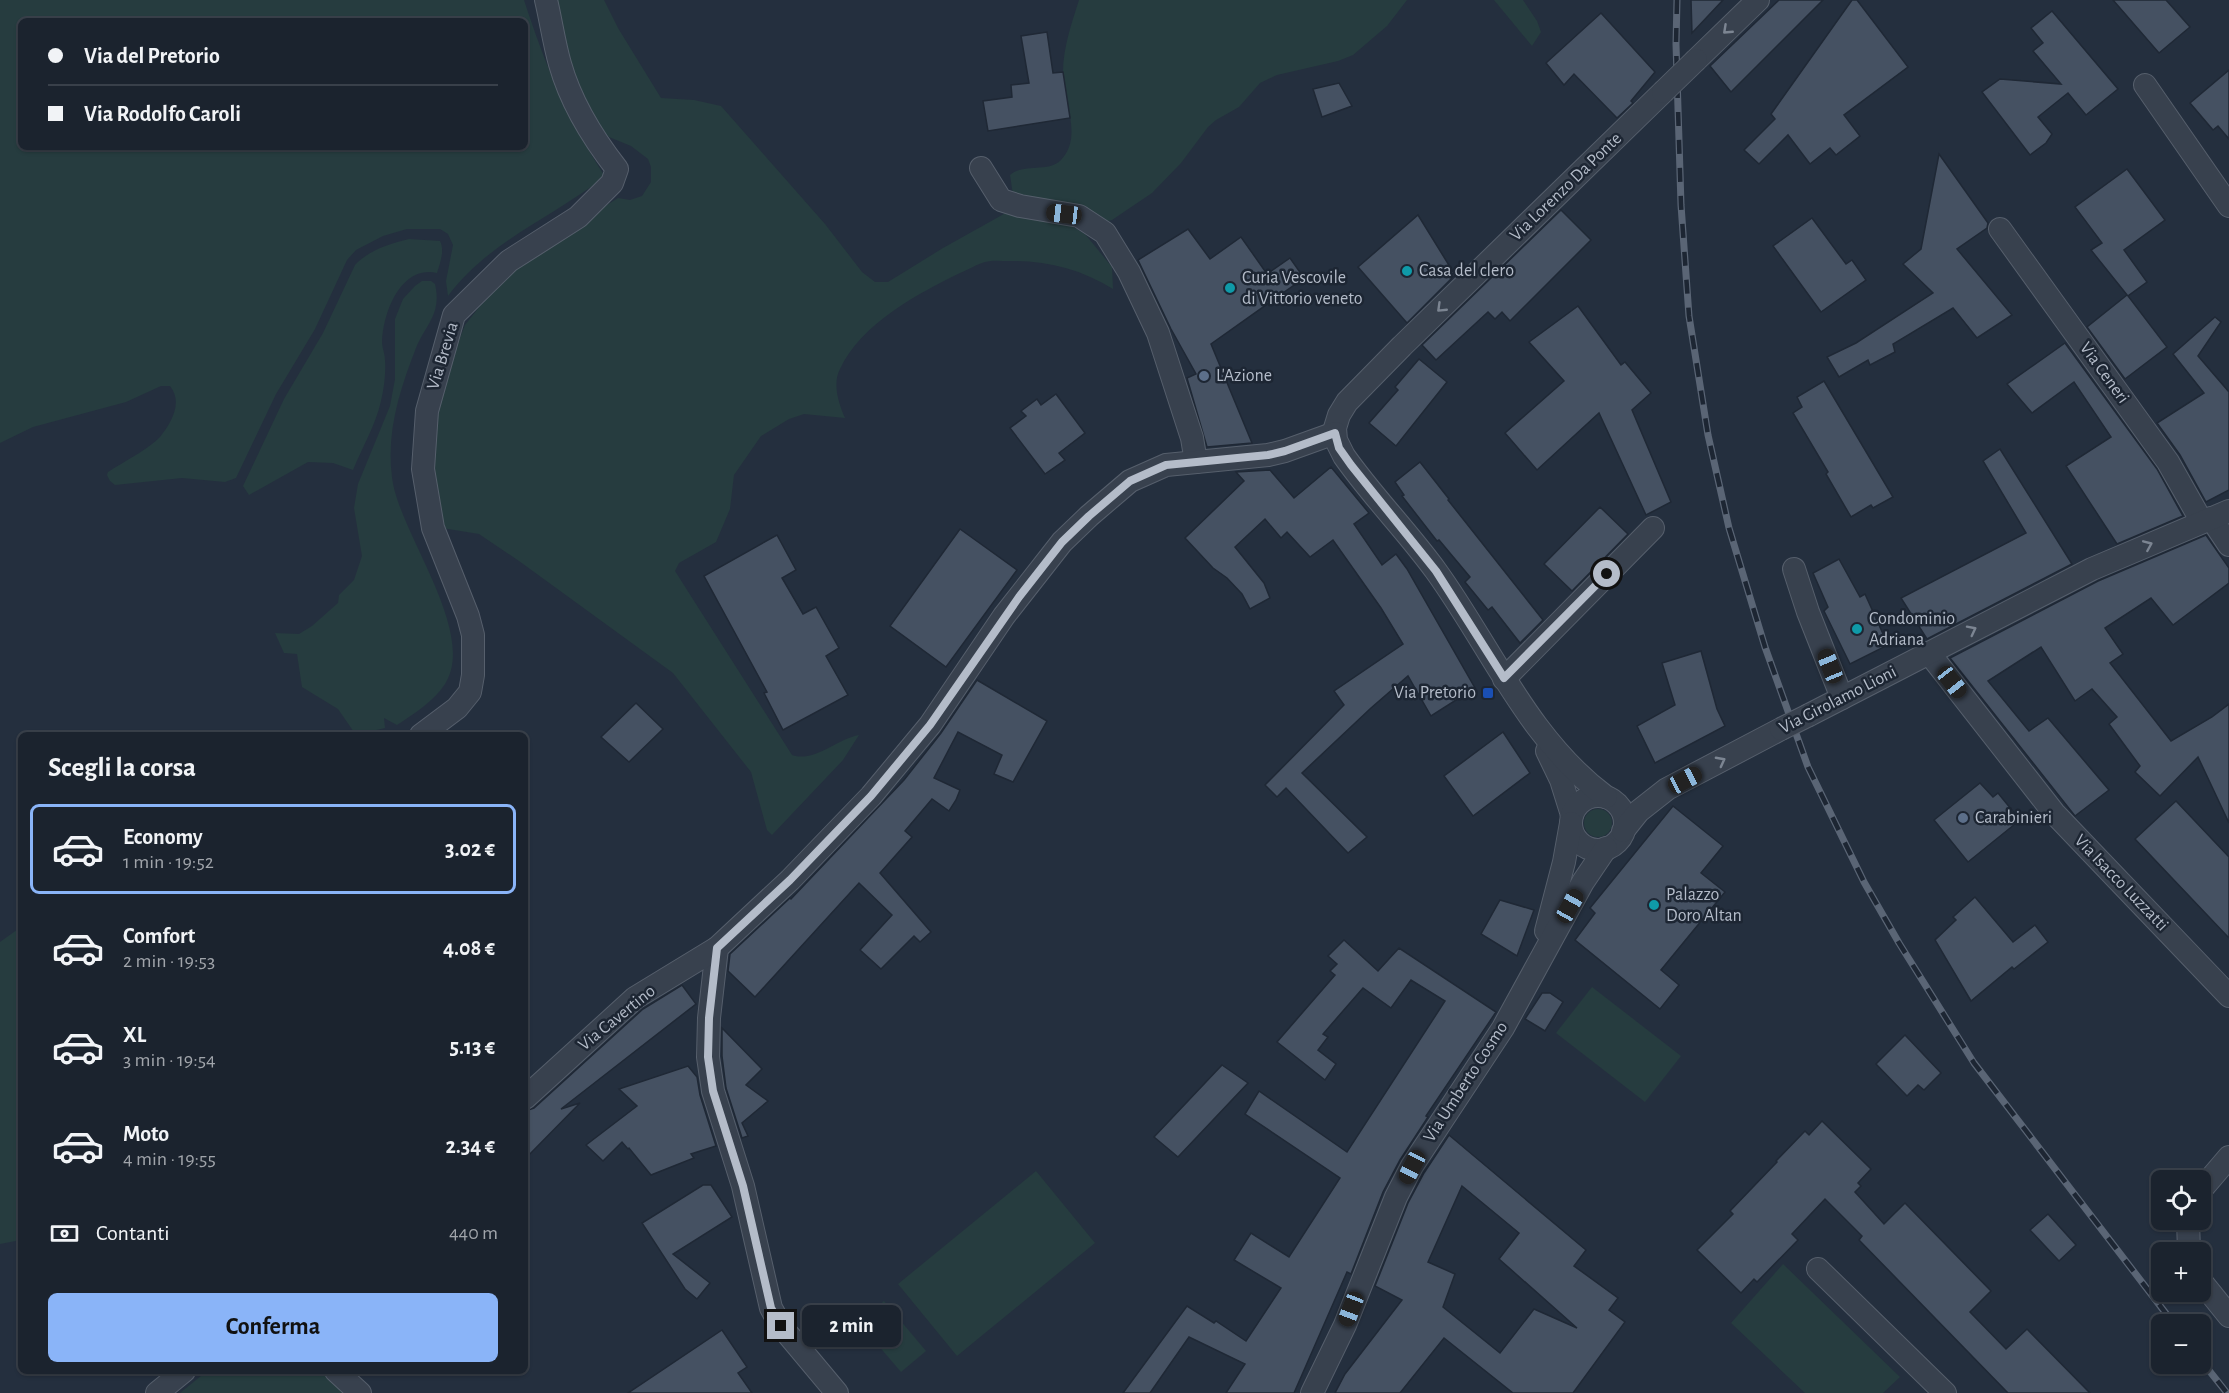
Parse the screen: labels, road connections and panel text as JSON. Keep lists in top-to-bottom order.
{
  "streets": {
    "street": [
      "Via Lorenzo Da Ponte",
      "Via Brevia",
      "Via Ceneri",
      "Via Girolamo Lioni",
      "Via Isacco Luzzatti",
      "Via Cavertino",
      "Via Umberto Cosmo"
    ]
  },
  "crossings": [
    ["Via Lorenzo Da Ponte", "Via Cavertino"],
    ["Via Ceneri", "Via Girolamo Lioni"],
    ["Via Girolamo Lioni", "Via Isacco Luzzatti"],
    ["Via Girolamo Lioni", "Via Umberto Cosmo"]
  ],
  "one_way": ["Via Lorenzo Da Ponte", "Via Girolamo Lioni"],
  "places": {
    "other": [
      "Casa del clero",
      "Curia Vescovile di Vittorio veneto",
      "L'Azione",
      "Condominio Adriana",
      "Carabinieri",
      "Palazzo Doro Altan"
    ],
    "transit": ["Via Pretorio"]
  },
  "page": {
    "banner": ["Via del Pretorio", "Via Rodolfo Caroli"],
    "heading": "Scegli la corsa",
    "list": [
      {
        "name": "Economy",
        "note": "1 min · 19:52",
        "value": "3.02 €"
      },
      {
        "name": "Comfort",
        "note": "2 min · 19:53",
        "value": "4.08 €"
      },
      {
        "name": "XL",
        "note": "3 min · 19:54",
        "value": "5.13 €"
      },
      {
        "name": "Moto",
        "note": "4 min · 19:55",
        "value": "2.34 €"
      }
    ],
    "map_buttons": ["+", "−"],
    "pay": ["Contanti", "440 m"],
    "buttons": "Conferma",
    "bubble": "2 min"
  }
}
